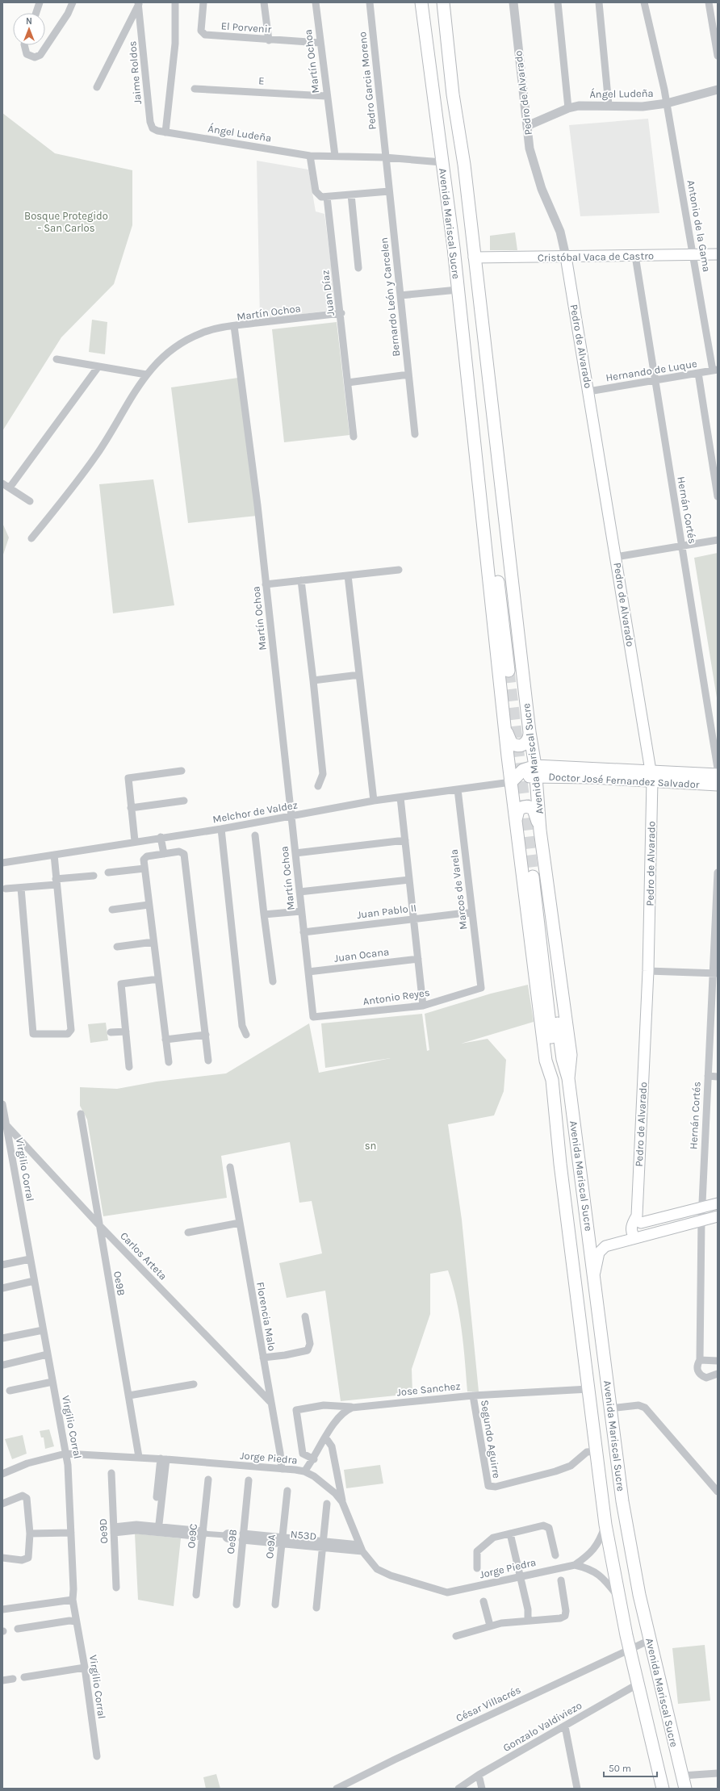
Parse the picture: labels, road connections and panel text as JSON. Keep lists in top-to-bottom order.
{
  "streets": {
    "main road": [
      "Pedro de Alvarado",
      "Avenida Mariscal Sucre",
      "Cristóbal Vaca de Castro",
      "Doctor José Fernandez Salvador"
    ],
    "street": [
      "El Porvenir",
      "Martín Ochoa",
      "Jaime Roldos",
      "E",
      "Pedro Garcia Moreno",
      "Ángel Ludeña",
      "Antonio de la Gama",
      "Juan Díaz",
      "Bernardo León y Carcelen",
      "Hernando de Luque",
      "Hernán Cortés",
      "Melchor de Valdez",
      "Marcos de Varela",
      "Juan Pablo II",
      "Juan Ocana",
      "Antonio Reyes",
      "Virgilio Corral",
      "Carlos Arteta",
      "Oe9B",
      "Florencia Malo",
      "Jose Sanchez",
      "Segundo Aguirre",
      "Jorge Piedra",
      "Oe9D",
      "N53D",
      "Oe9C",
      "Oe9A",
      "César Villacrés",
      "Gonzalo Valdiviezo"
    ]
  },
  "crossings": [
    ["El Porvenir", "Martín Ochoa"],
    ["Martín Ochoa", "E"],
    ["Martín Ochoa", "Ángel Ludeña"],
    ["Martín Ochoa", "Juan Díaz"],
    ["Martín Ochoa", "Melchor de Valdez"],
    ["Martín Ochoa", "Juan Pablo II"],
    ["Martín Ochoa", "Juan Ocana"],
    ["Martín Ochoa", "Antonio Reyes"],
    ["Jaime Roldos", "Ángel Ludeña"],
    ["Pedro Garcia Moreno", "Ángel Ludeña"],
    ["Pedro Garcia Moreno", "Bernardo León y Carcelen"],
    ["Pedro de Alvarado", "Ángel Ludeña"],
    ["Pedro de Alvarado", "Cristóbal Vaca de Castro"],
    ["Pedro de Alvarado", "Hernando de Luque"],
    ["Pedro de Alvarado", "Doctor José Fernandez Salvador"],
    ["Ángel Ludeña", "Avenida Mariscal Sucre"],
    ["Ángel Ludeña", "Antonio de la Gama"],
    ["Ángel Ludeña", "Bernardo León y Carcelen"],
    ["Avenida Mariscal Sucre", "Cristóbal Vaca de Castro"],
    ["Avenida Mariscal Sucre", "Doctor José Fernandez Salvador"],
    ["Avenida Mariscal Sucre", "Melchor de Valdez"],
    ["Avenida Mariscal Sucre", "Jose Sanchez"],
    ["Avenida Mariscal Sucre", "Segundo Aguirre"],
    ["Avenida Mariscal Sucre", "Jorge Piedra"],
    ["Avenida Mariscal Sucre", "César Villacrés"],
    ["Avenida Mariscal Sucre", "Gonzalo Valdiviezo"],
    ["Antonio de la Gama", "Cristóbal Vaca de Castro"],
    ["Antonio de la Gama", "Hernando de Luque"],
    ["Cristóbal Vaca de Castro", "Hernán Cortés"],
    ["Hernando de Luque", "Hernán Cortés"],
    ["Doctor José Fernandez Salvador", "Melchor de Valdez"],
    ["Melchor de Valdez", "Marcos de Varela"],
    ["Marcos de Varela", "Juan Pablo II"],
    ["Marcos de Varela", "Antonio Reyes"],
    ["Virgilio Corral", "Carlos Arteta"],
    ["Virgilio Corral", "Jorge Piedra"],
    ["Carlos Arteta", "Oe9B"],
    ["Carlos Arteta", "Florencia Malo"],
    ["Oe9B", "Jorge Piedra"],
    ["Oe9B", "N53D"],
    ["Florencia Malo", "Jorge Piedra"],
    ["Jose Sanchez", "Segundo Aguirre"],
    ["Jose Sanchez", "Jorge Piedra"],
    ["Jorge Piedra", "N53D"],
    ["N53D", "Oe9A"]
  ],
  "parks": ["Bosque Protegido - San Carlos", "sn"],
  "scale_bar": "50 m",
  "north": "top"
}
